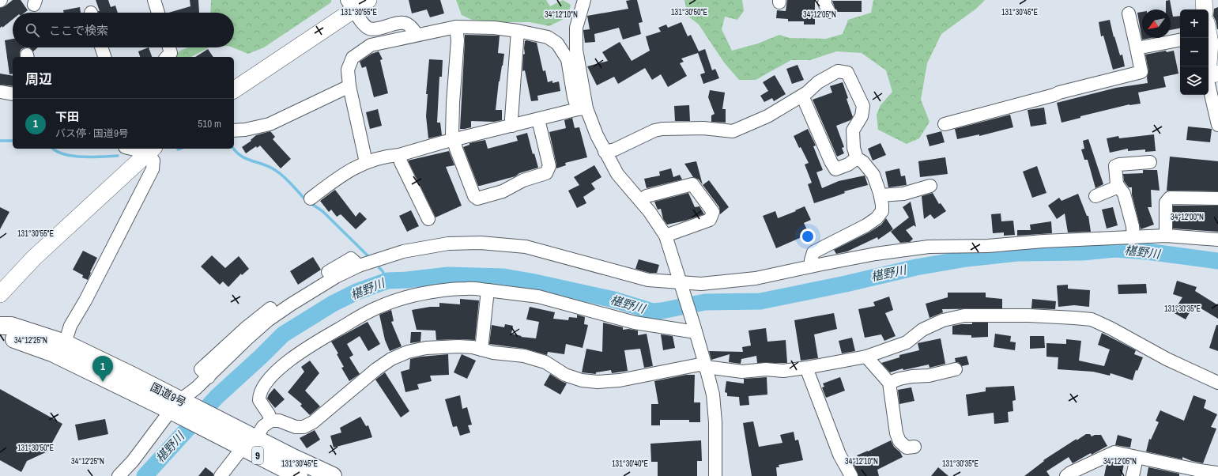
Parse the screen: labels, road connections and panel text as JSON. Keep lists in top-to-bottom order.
{
  "streets": {
    "highway": ["国道9号", "9"]
  },
  "water": ["椹野川"],
  "north": "bottom left",
  "page": {
    "map_buttons": ["+", "−"],
    "search": "ここで検索",
    "heading": "周辺",
    "list": [
      {
        "mark": "1",
        "name": "下田",
        "note": "バス停 · 国道9号",
        "value": "510 m"
      }
    ],
    "pins": "1"
  },
  "coordinates": [
    "131°30'50\"E",
    "131°30'45\"E",
    "131°30'55\"E",
    "34°12'10\"N",
    "34°12'05\"N",
    "34°12'00\"N",
    "131°30'35\"E",
    "34°12'25\"N",
    "131°30'40\"E"
  ]
}
